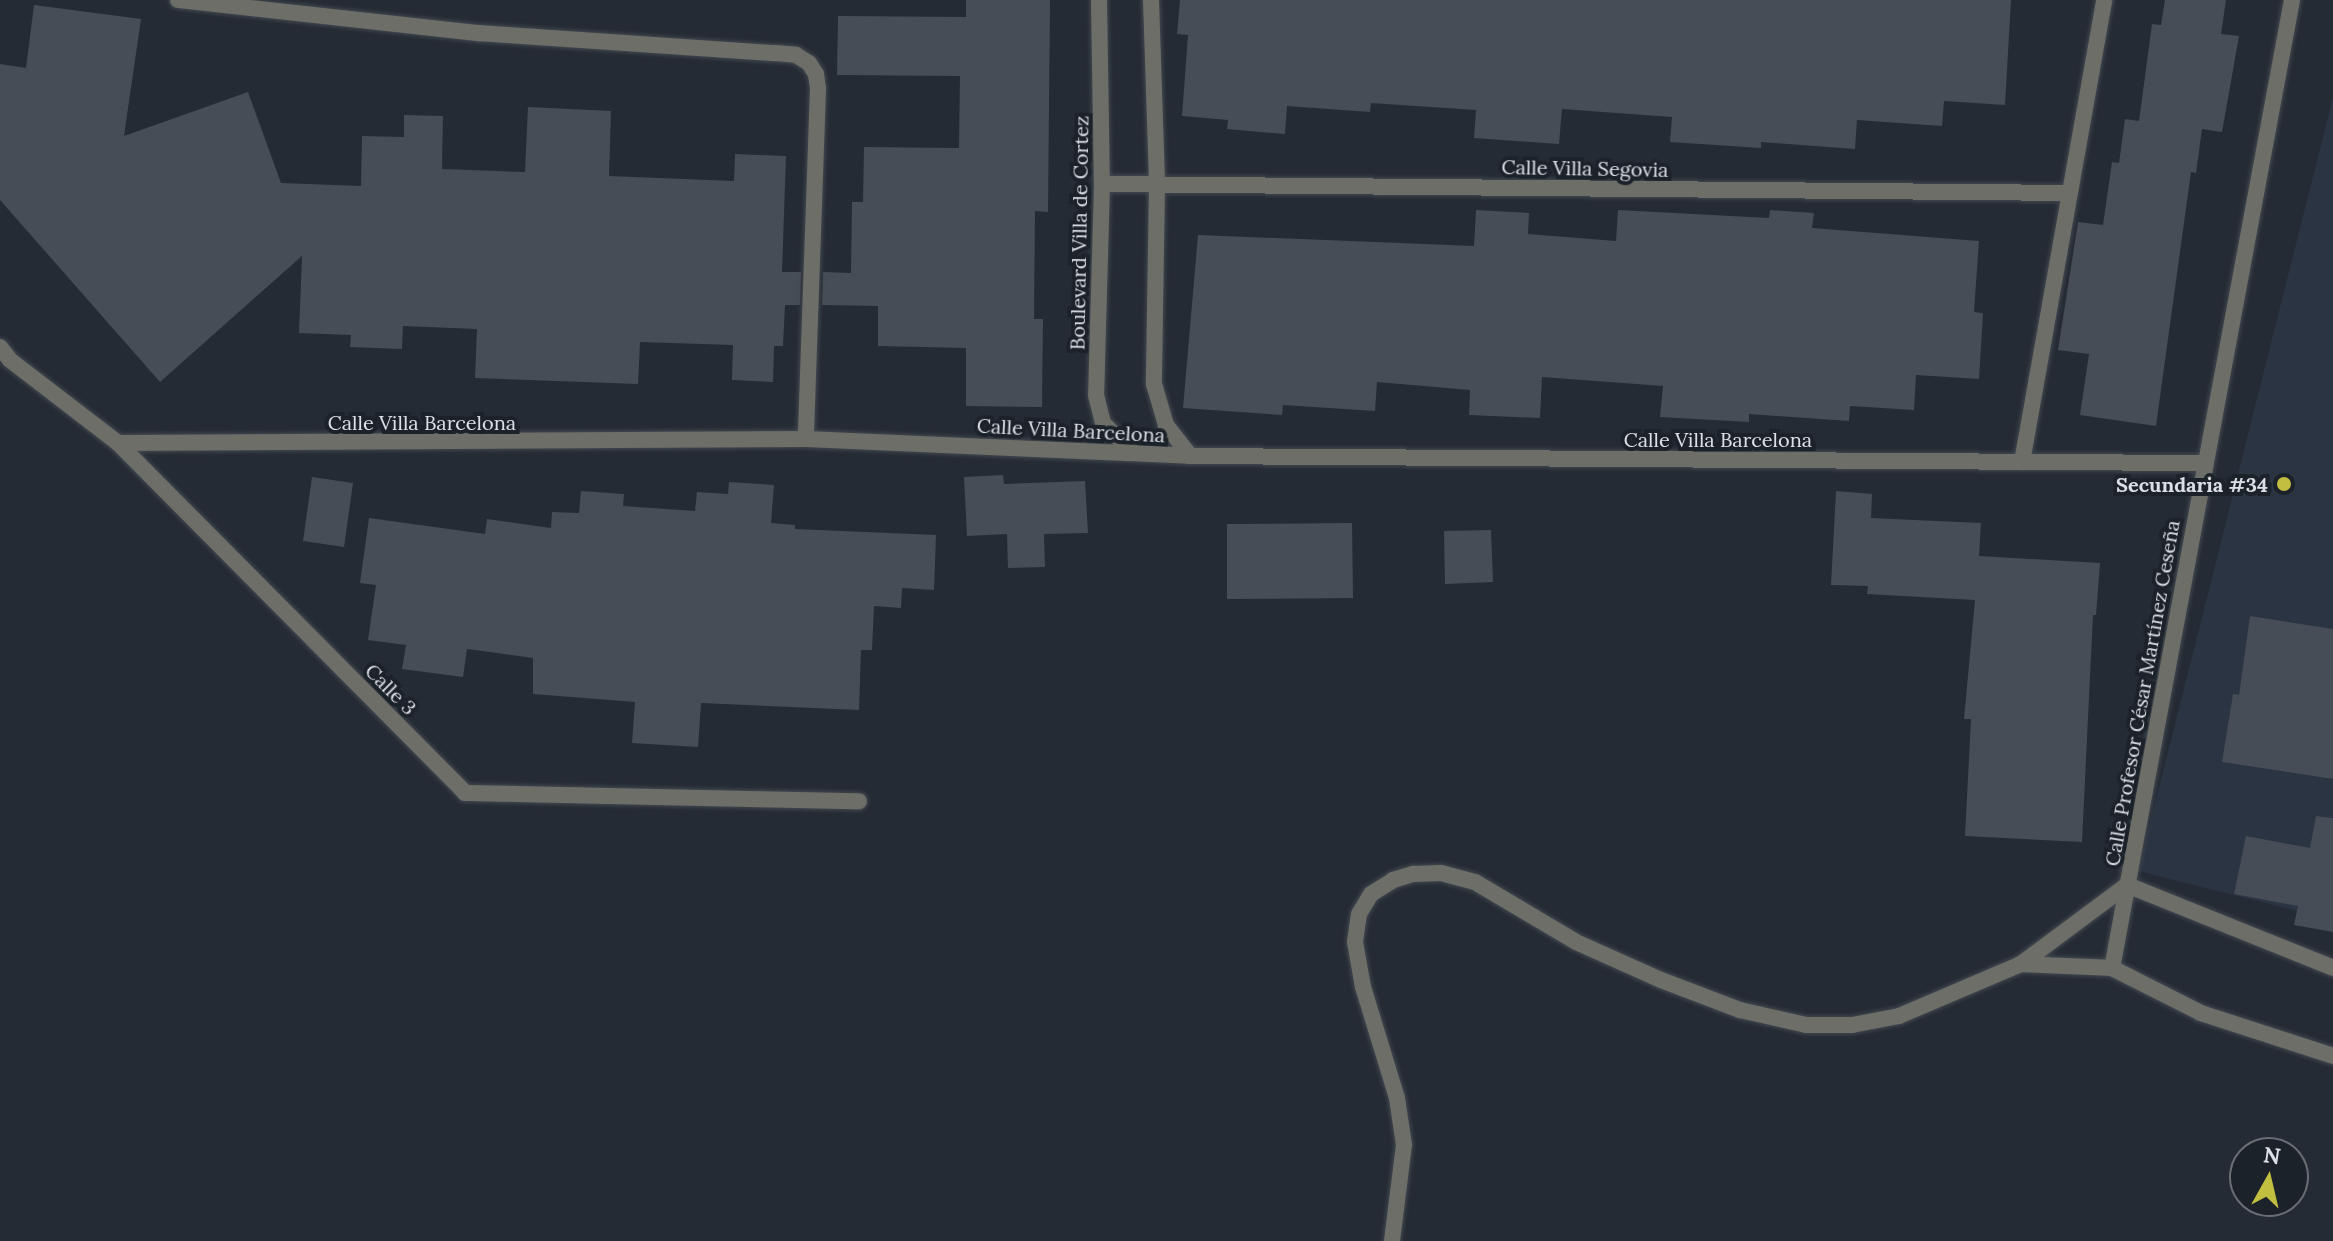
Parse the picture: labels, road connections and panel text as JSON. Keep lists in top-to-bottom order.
{
  "streets": {
    "street": [
      "Calle Villa Segovia",
      "Boulevard Villa de Cortez",
      "Calle Villa Barcelona",
      "Calle 3",
      "Calle Profesor César Martínez Ceseña"
    ]
  },
  "crossings": [
    ["Calle Villa Segovia", "Boulevard Villa de Cortez"],
    ["Boulevard Villa de Cortez", "Calle Villa Barcelona"],
    ["Calle Villa Barcelona", "Calle 3"],
    ["Calle Villa Barcelona", "Calle Profesor César Martínez Ceseña"]
  ],
  "places": ["Secundaria #34"],
  "north": "top"
}
